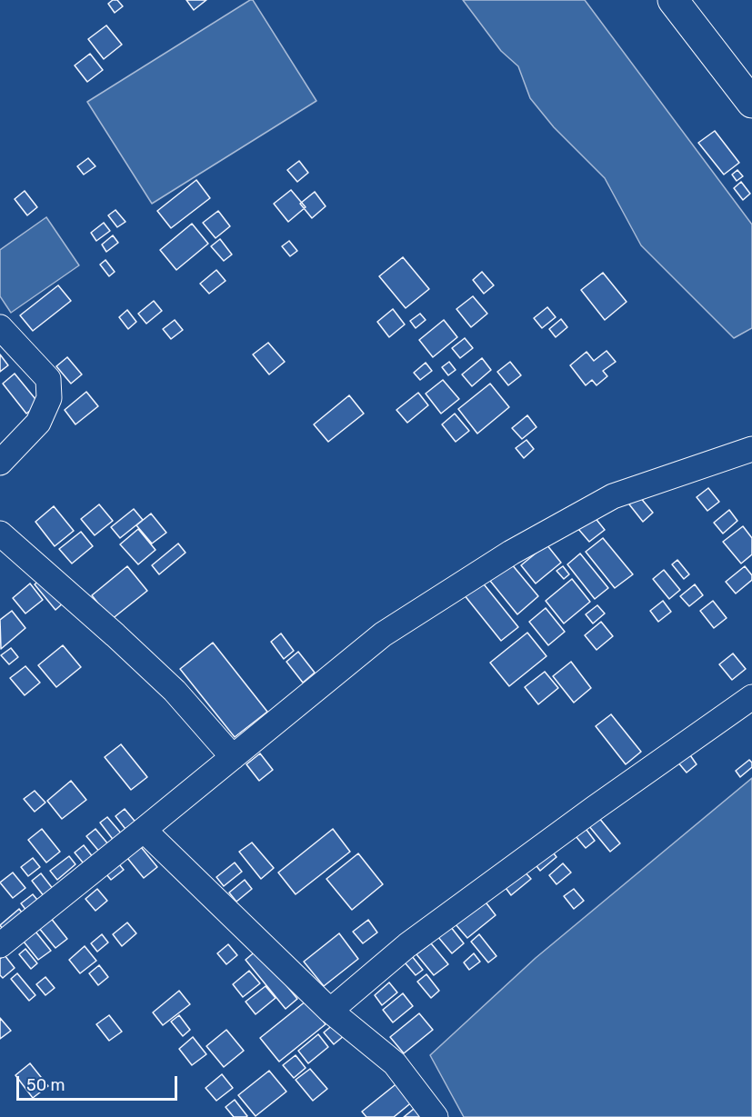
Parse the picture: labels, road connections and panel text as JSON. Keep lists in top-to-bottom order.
{
  "scale_bar": "50 m"
}
